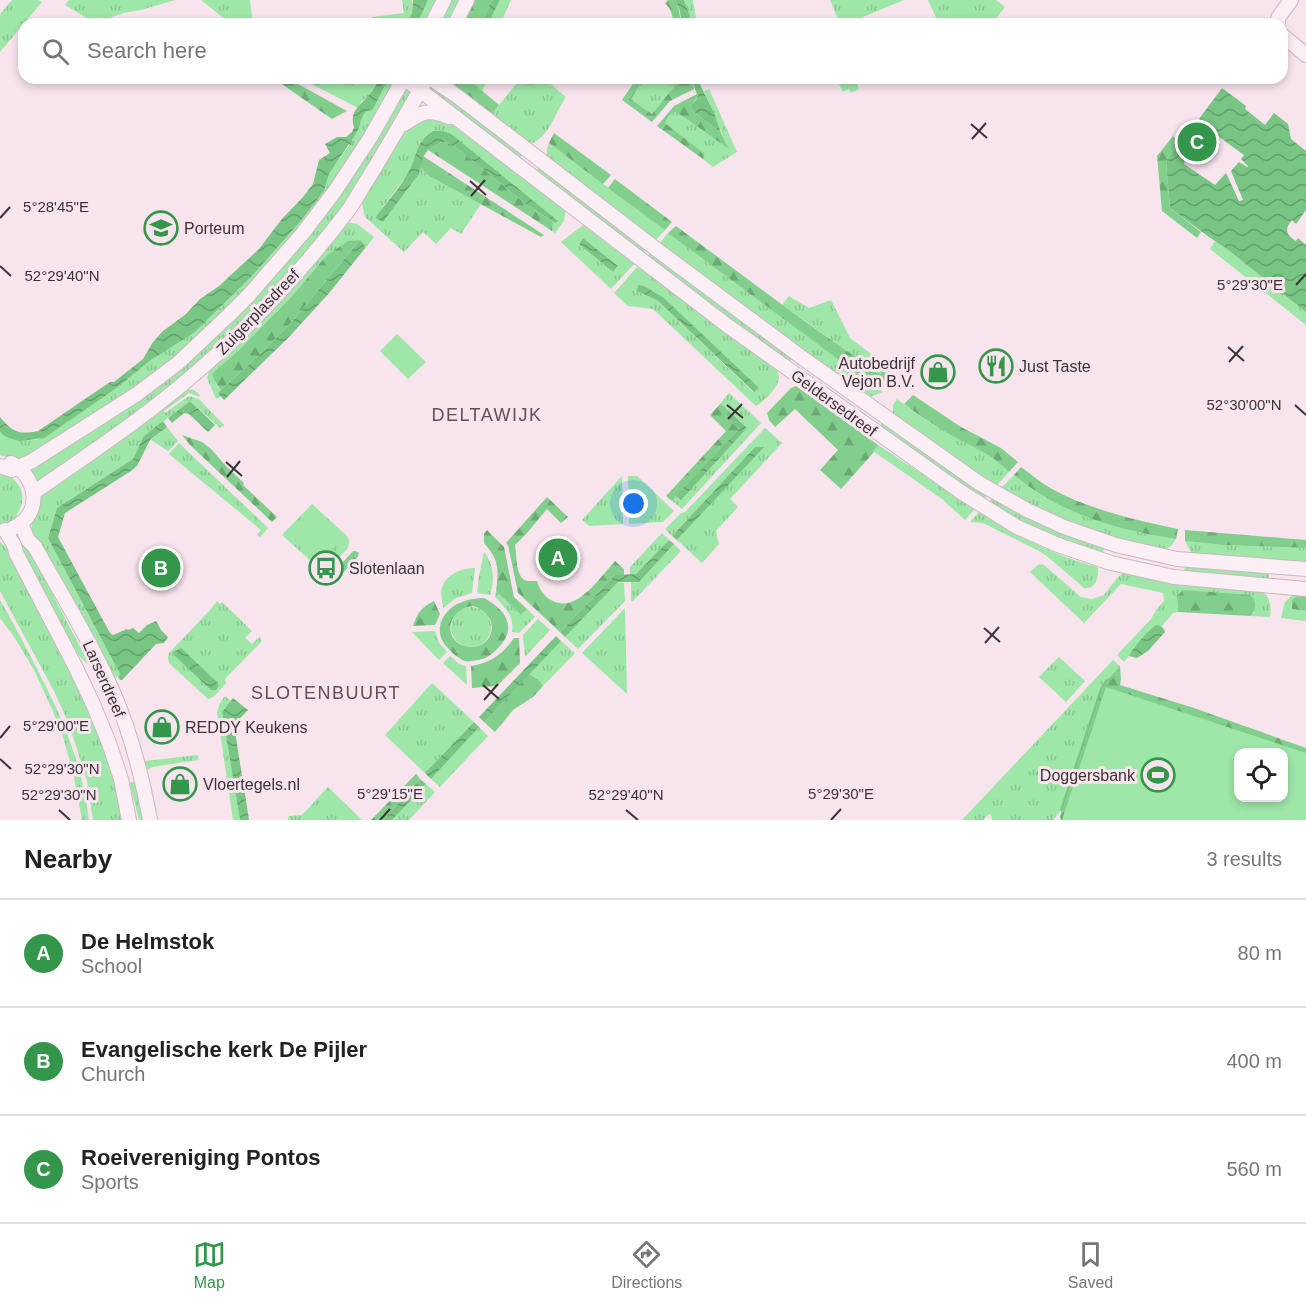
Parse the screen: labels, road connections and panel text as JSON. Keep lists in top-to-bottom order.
{
  "streets": {
    "main road": ["Zuigerplasdreef", "Geldersedreef", "Larserdreef"]
  },
  "districts": ["DELTAWIJK", "SLOTENBUURT"],
  "places": {
    "school or university": ["Porteum"],
    "restaurant": ["Just Taste"],
    "shop": ["Autobedrijf Vejon B.V.", "REDDY Keukens", "Vloertegels.nl"],
    "bus stop": ["Slotenlaan"],
    "sports": ["Doggersbank"]
  },
  "page": {
    "search": "Search here",
    "pins": ["C", "A", "B"],
    "heading": ["Nearby", "3 results"],
    "list": [
      {
        "mark": "A",
        "name": "De Helmstok",
        "note": "School",
        "value": "80 m"
      },
      {
        "mark": "B",
        "name": "Evangelische kerk De Pijler",
        "note": "Church",
        "value": "400 m"
      },
      {
        "mark": "C",
        "name": "Roeivereniging Pontos",
        "note": "Sports",
        "value": "560 m"
      }
    ],
    "nav": ["Map", "Directions", "Saved"]
  },
  "coordinates": [
    "5°28'45\"E",
    "52°29'40\"N",
    "5°29'30\"E",
    "52°30'00\"N",
    "5°29'00\"E",
    "52°29'30\"N",
    "5°29'15\"E"
  ]
}
